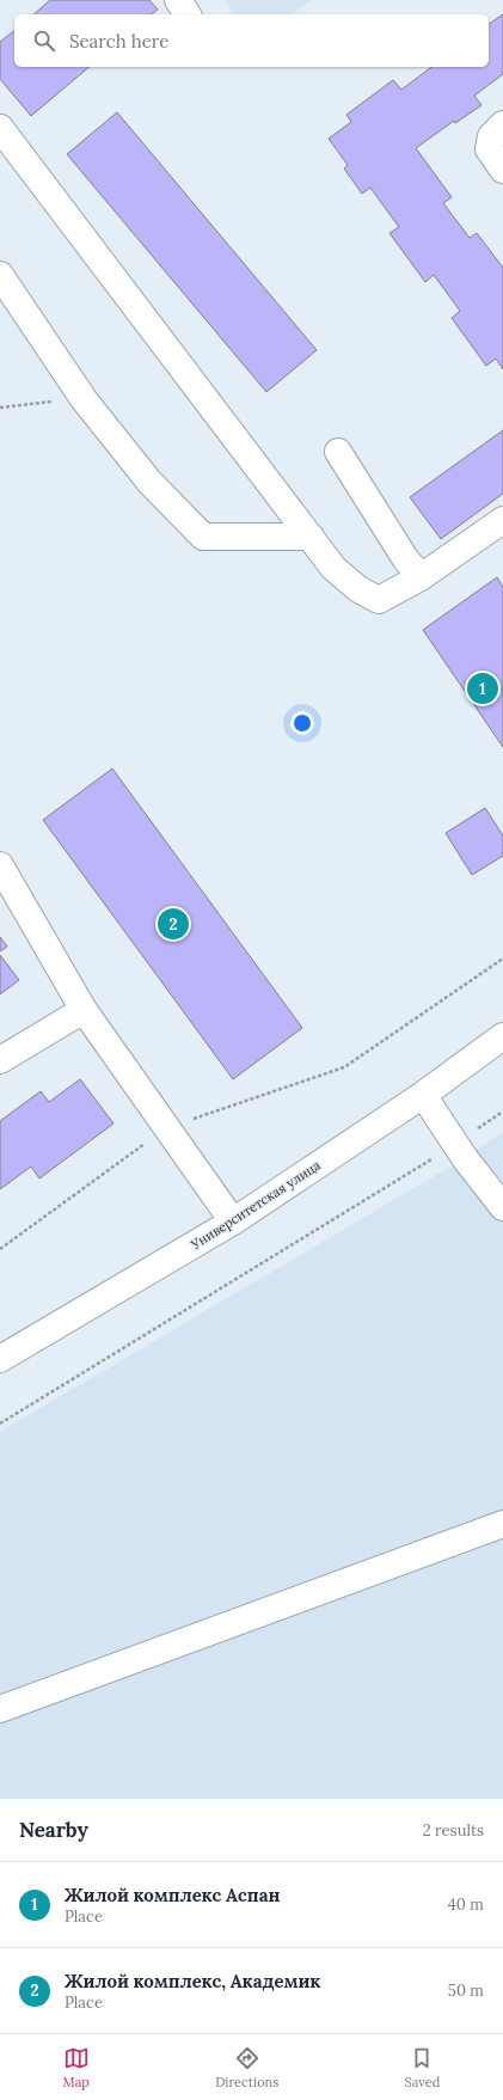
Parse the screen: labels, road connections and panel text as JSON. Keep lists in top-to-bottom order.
{
  "streets": {
    "main road": ["Университетская улица"]
  },
  "page": {
    "search": "Search here",
    "pins": ["1", "2"],
    "heading": ["Nearby", "2 results"],
    "list": [
      {
        "mark": "1",
        "name": "Жилой комплекс Аспан",
        "note": "Place",
        "value": "40 m"
      },
      {
        "mark": "2",
        "name": "Жилой комплекс, Академик",
        "note": "Place",
        "value": "50 m"
      }
    ],
    "nav": ["Map", "Directions", "Saved"]
  }
}
